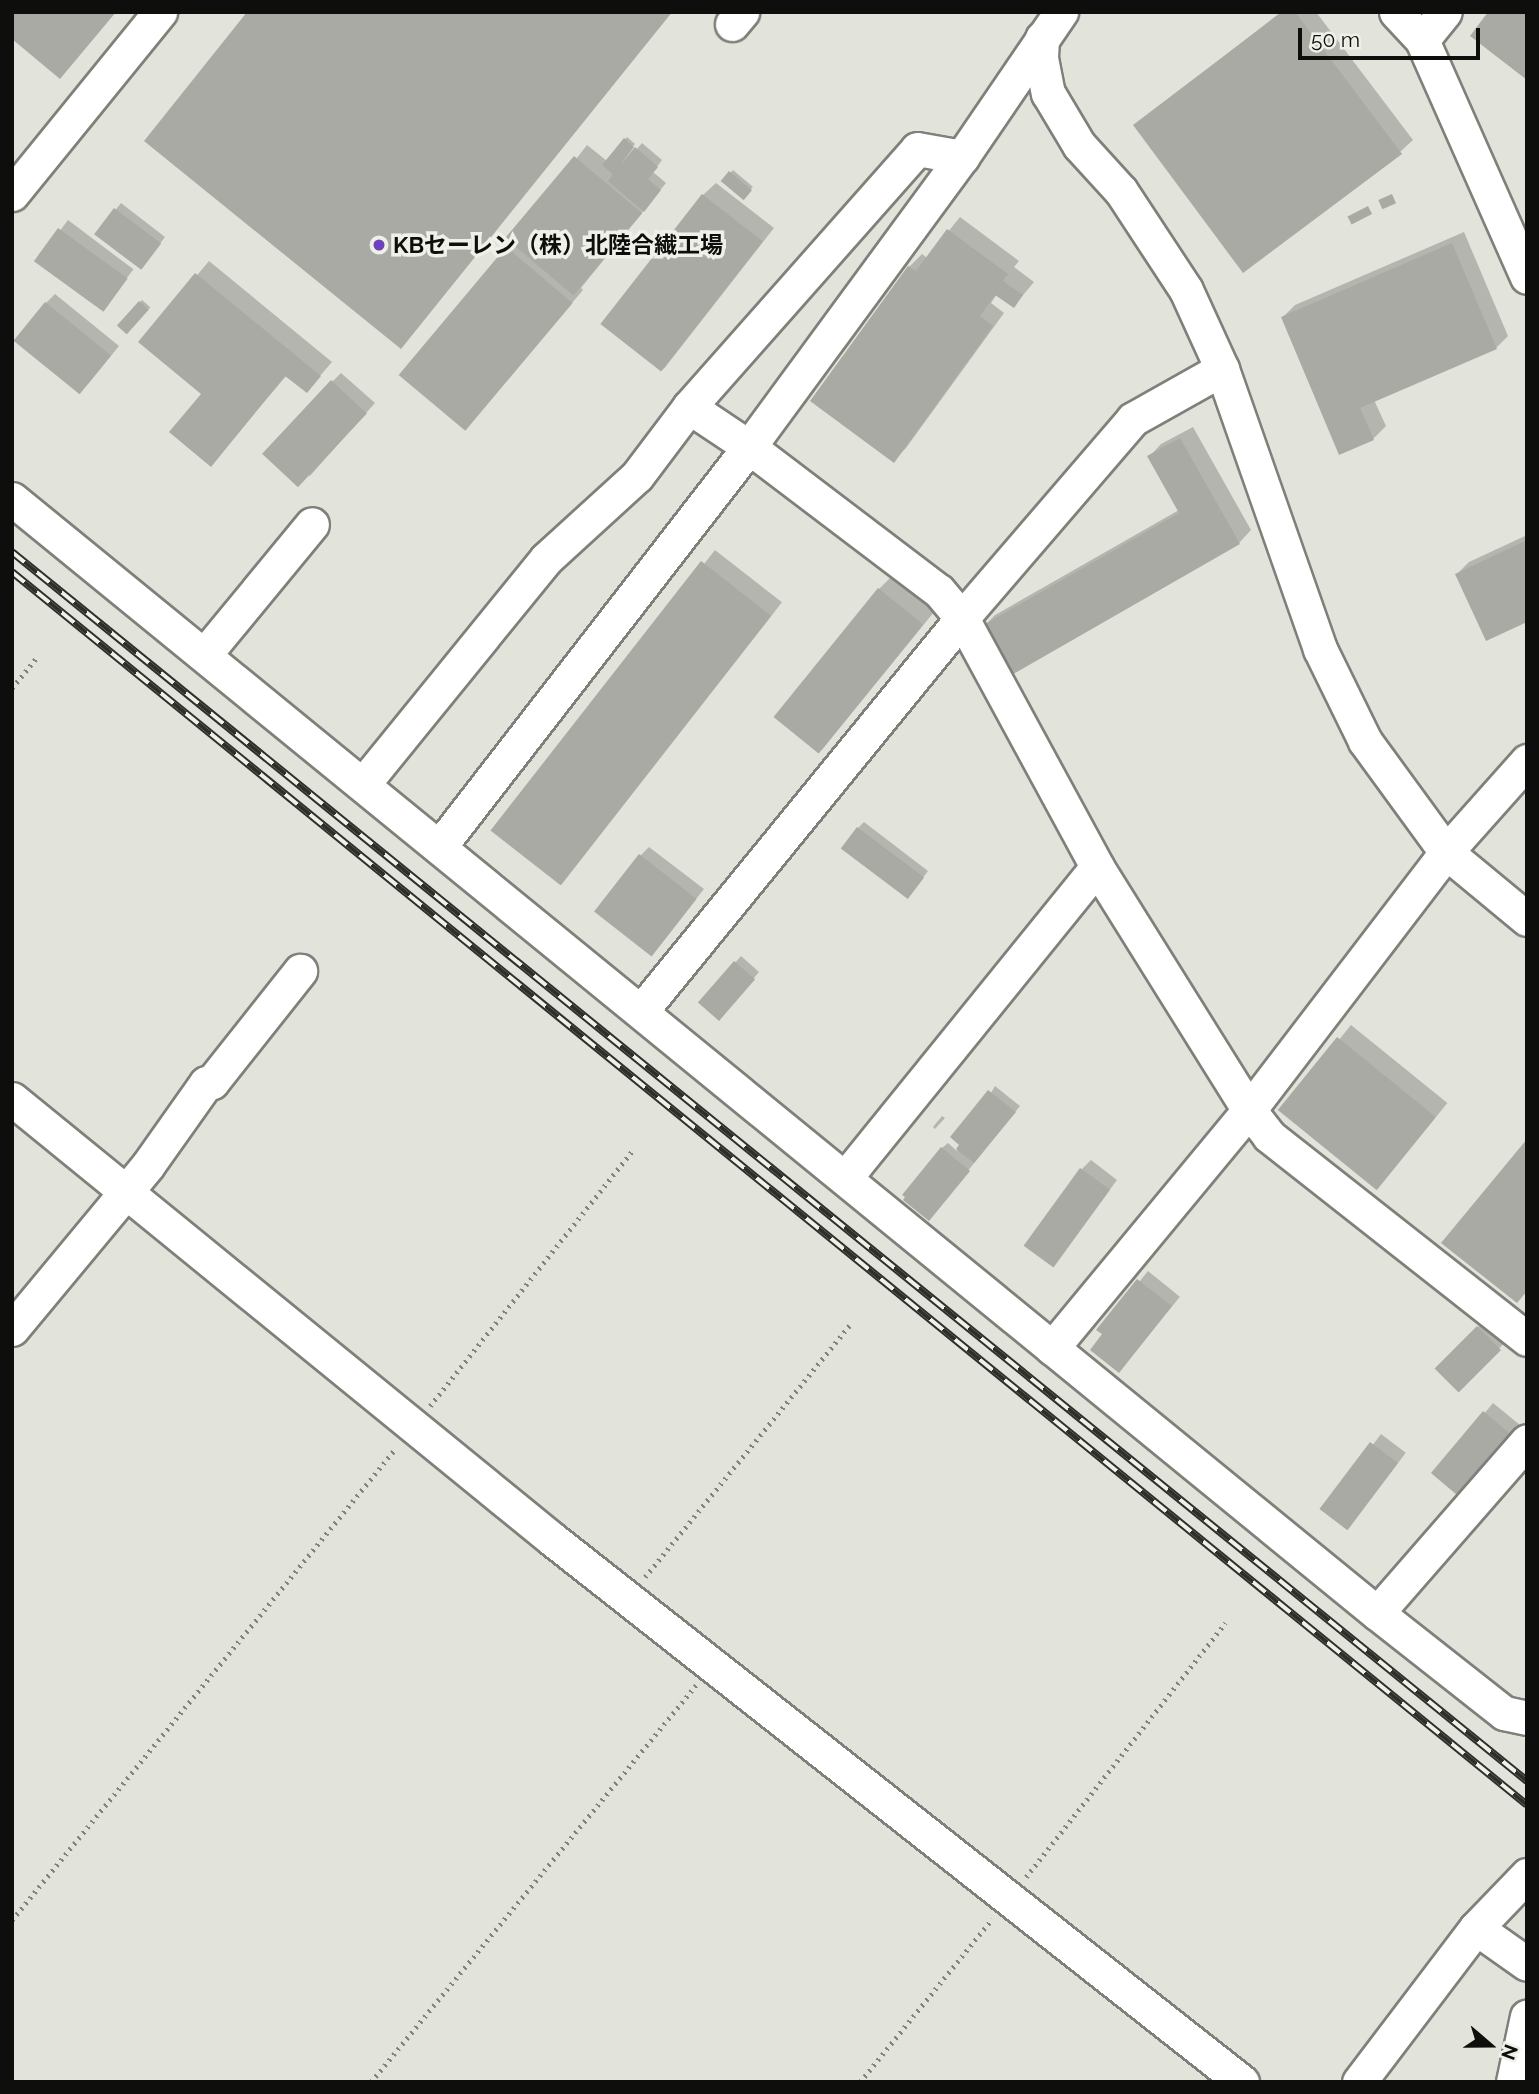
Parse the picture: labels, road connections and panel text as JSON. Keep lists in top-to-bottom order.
{
  "places": ["KBセーレン（株）北陸合繊工場"],
  "scale_bar": "50 m",
  "north": "right"
}
